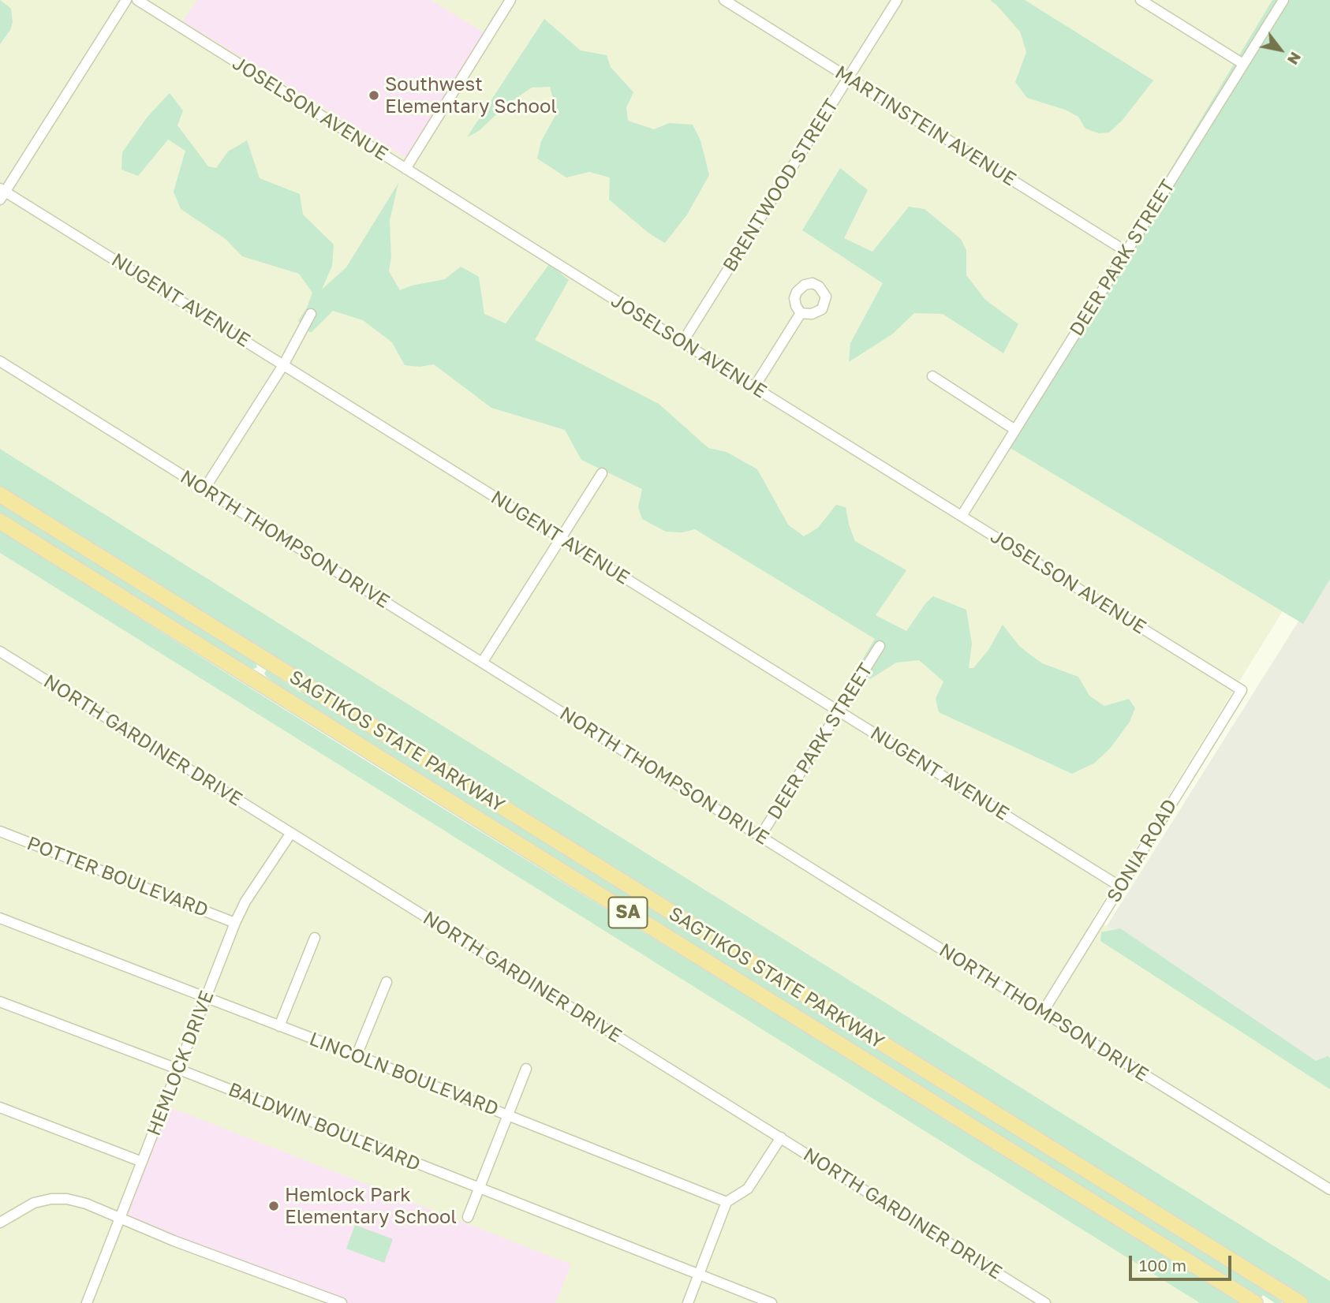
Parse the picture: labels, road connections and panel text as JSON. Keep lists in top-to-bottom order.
{
  "streets": {
    "highway": ["SAGTIKOS STATE PARKWAY", "SA"],
    "street": [
      "JOSELSON AVENUE",
      "MARTINSTEIN AVENUE",
      "BRENTWOOD STREET",
      "DEER PARK STREET",
      "NUGENT AVENUE",
      "NORTH THOMPSON DRIVE",
      "NORTH GARDINER DRIVE",
      "SONIA ROAD",
      "POTTER BOULEVARD",
      "HEMLOCK DRIVE",
      "LINCOLN BOULEVARD",
      "BALDWIN BOULEVARD"
    ]
  },
  "crossings": [
    ["JOSELSON AVENUE", "BRENTWOOD STREET"],
    ["JOSELSON AVENUE", "DEER PARK STREET"],
    ["JOSELSON AVENUE", "SONIA ROAD"],
    ["MARTINSTEIN AVENUE", "BRENTWOOD STREET"],
    ["MARTINSTEIN AVENUE", "DEER PARK STREET"],
    ["DEER PARK STREET", "NUGENT AVENUE"],
    ["DEER PARK STREET", "NORTH THOMPSON DRIVE"],
    ["NUGENT AVENUE", "SONIA ROAD"],
    ["NORTH THOMPSON DRIVE", "SONIA ROAD"],
    ["NORTH GARDINER DRIVE", "HEMLOCK DRIVE"],
    ["POTTER BOULEVARD", "HEMLOCK DRIVE"],
    ["HEMLOCK DRIVE", "LINCOLN BOULEVARD"],
    ["HEMLOCK DRIVE", "BALDWIN BOULEVARD"]
  ],
  "places": ["Southwest Elementary School", "Hemlock Park Elementary School"],
  "scale_bar": "100 m",
  "north": "bottom right"
}
